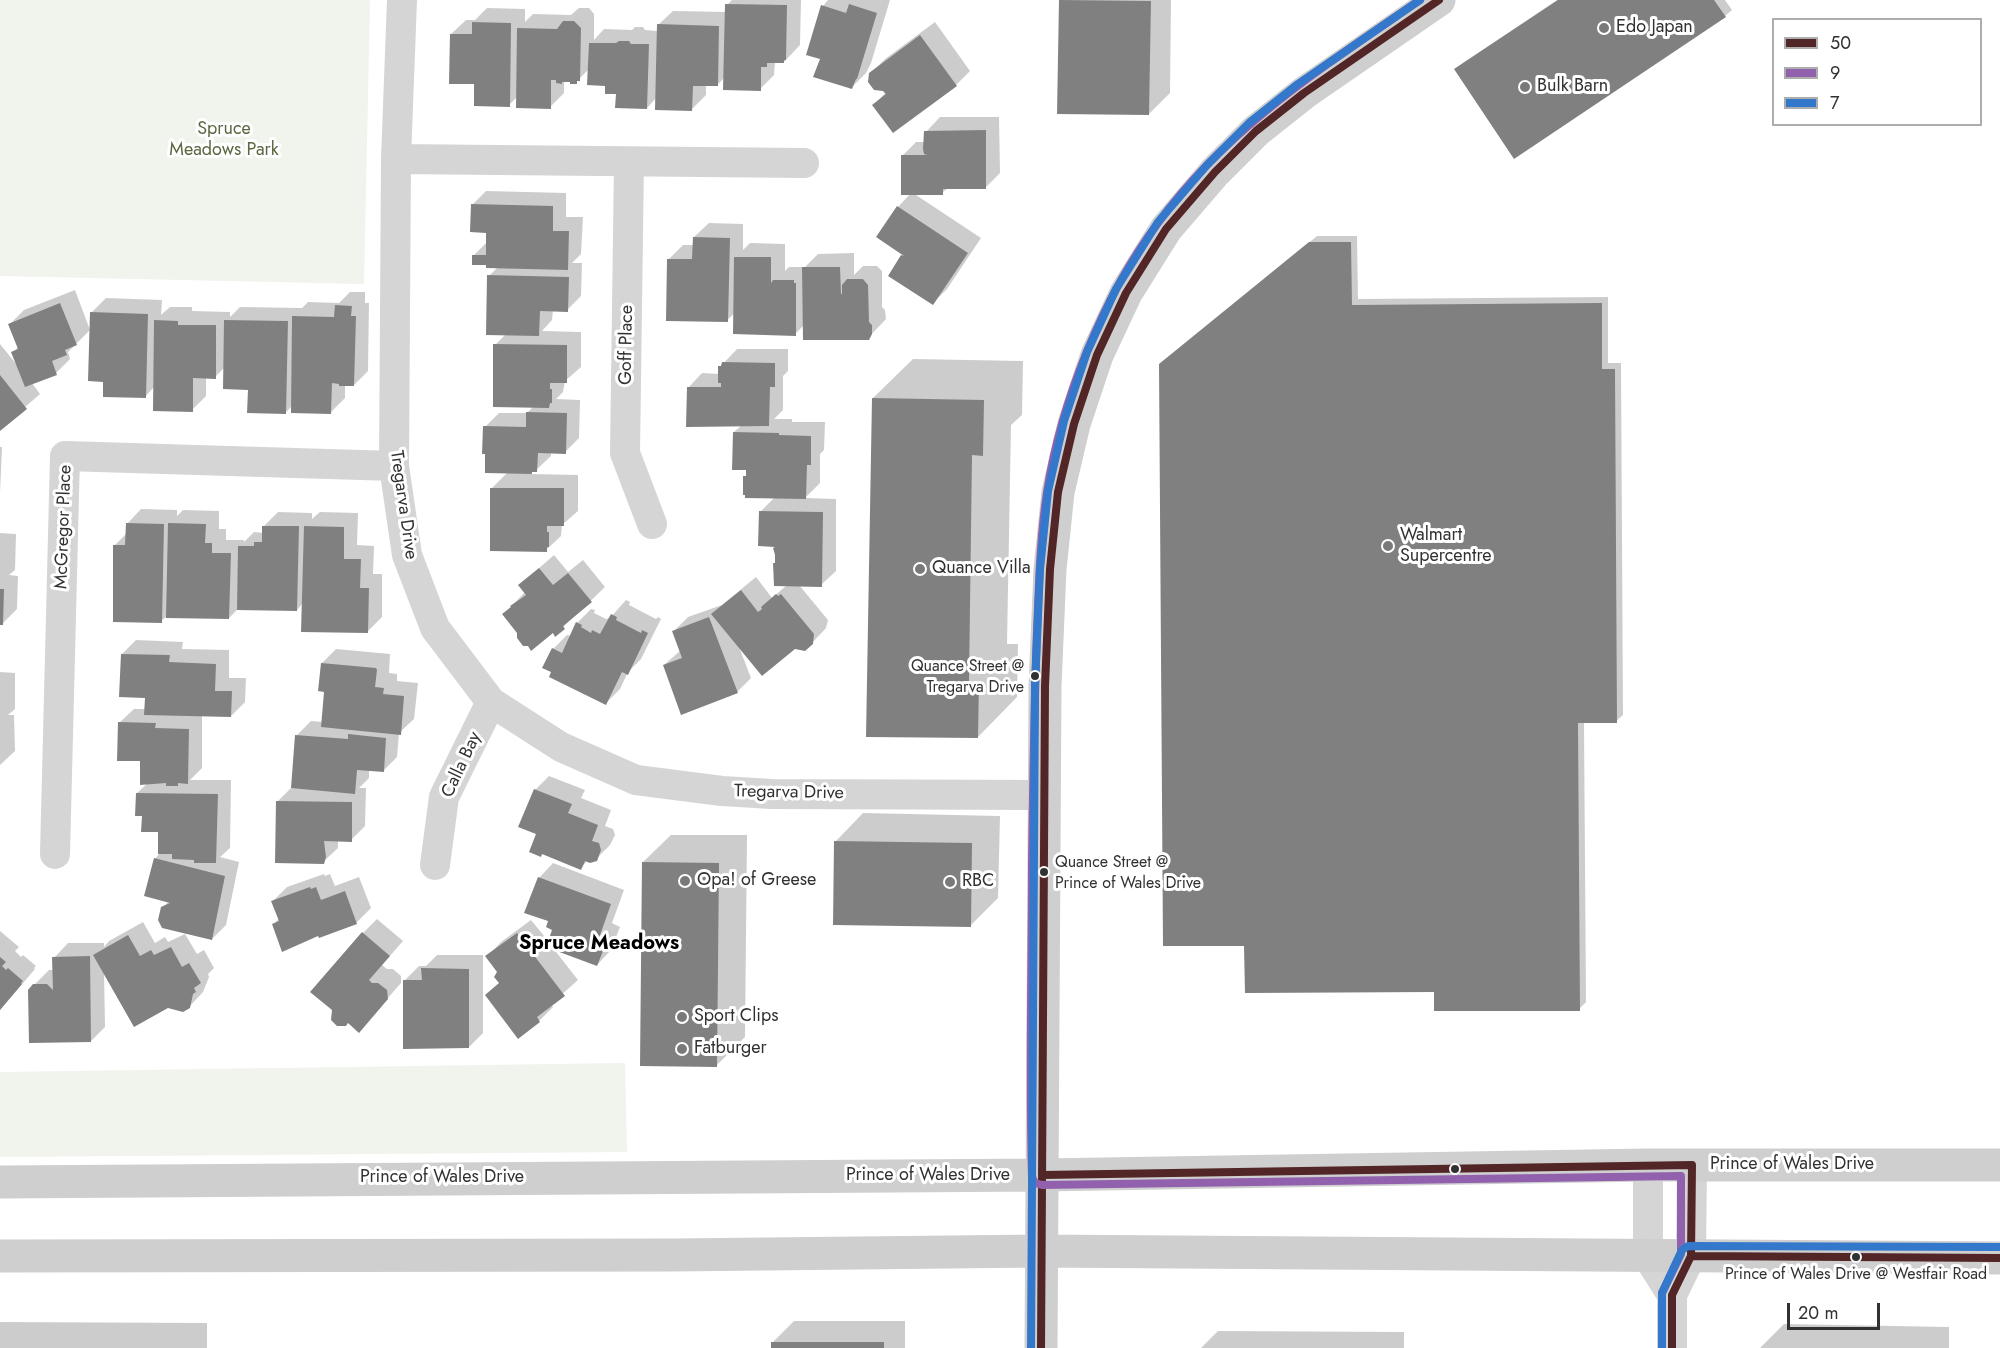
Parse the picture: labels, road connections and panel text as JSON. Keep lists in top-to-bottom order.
{
  "streets": {
    "main road": ["Prince of Wales Drive"],
    "street": [
      "Goff Place",
      "Tregarva Drive",
      "McGregor Place",
      "Calla Bay"
    ]
  },
  "crossings": [
    ["Tregarva Drive", "McGregor Place"],
    ["Tregarva Drive", "Calla Bay"]
  ],
  "districts": ["Spruce Meadows"],
  "parks": ["Spruce Meadows Park"],
  "places": [
    "Edo Japan",
    "Bulk Barn",
    "Walmart Supercentre",
    "Quance Villa",
    "Quance Street @ Tregarva Drive",
    "Quance Street @ Prince of Wales Drive",
    "Opa! of Greese",
    "RBC",
    "Sport Clips",
    "Fatburger",
    "Prince of Wales Drive @ Westfair Road"
  ],
  "lines": ["transit line 50", "transit line 9", "transit line 7"],
  "legend": ["50", "9", "7"],
  "scale_bar": "20 m"
}
